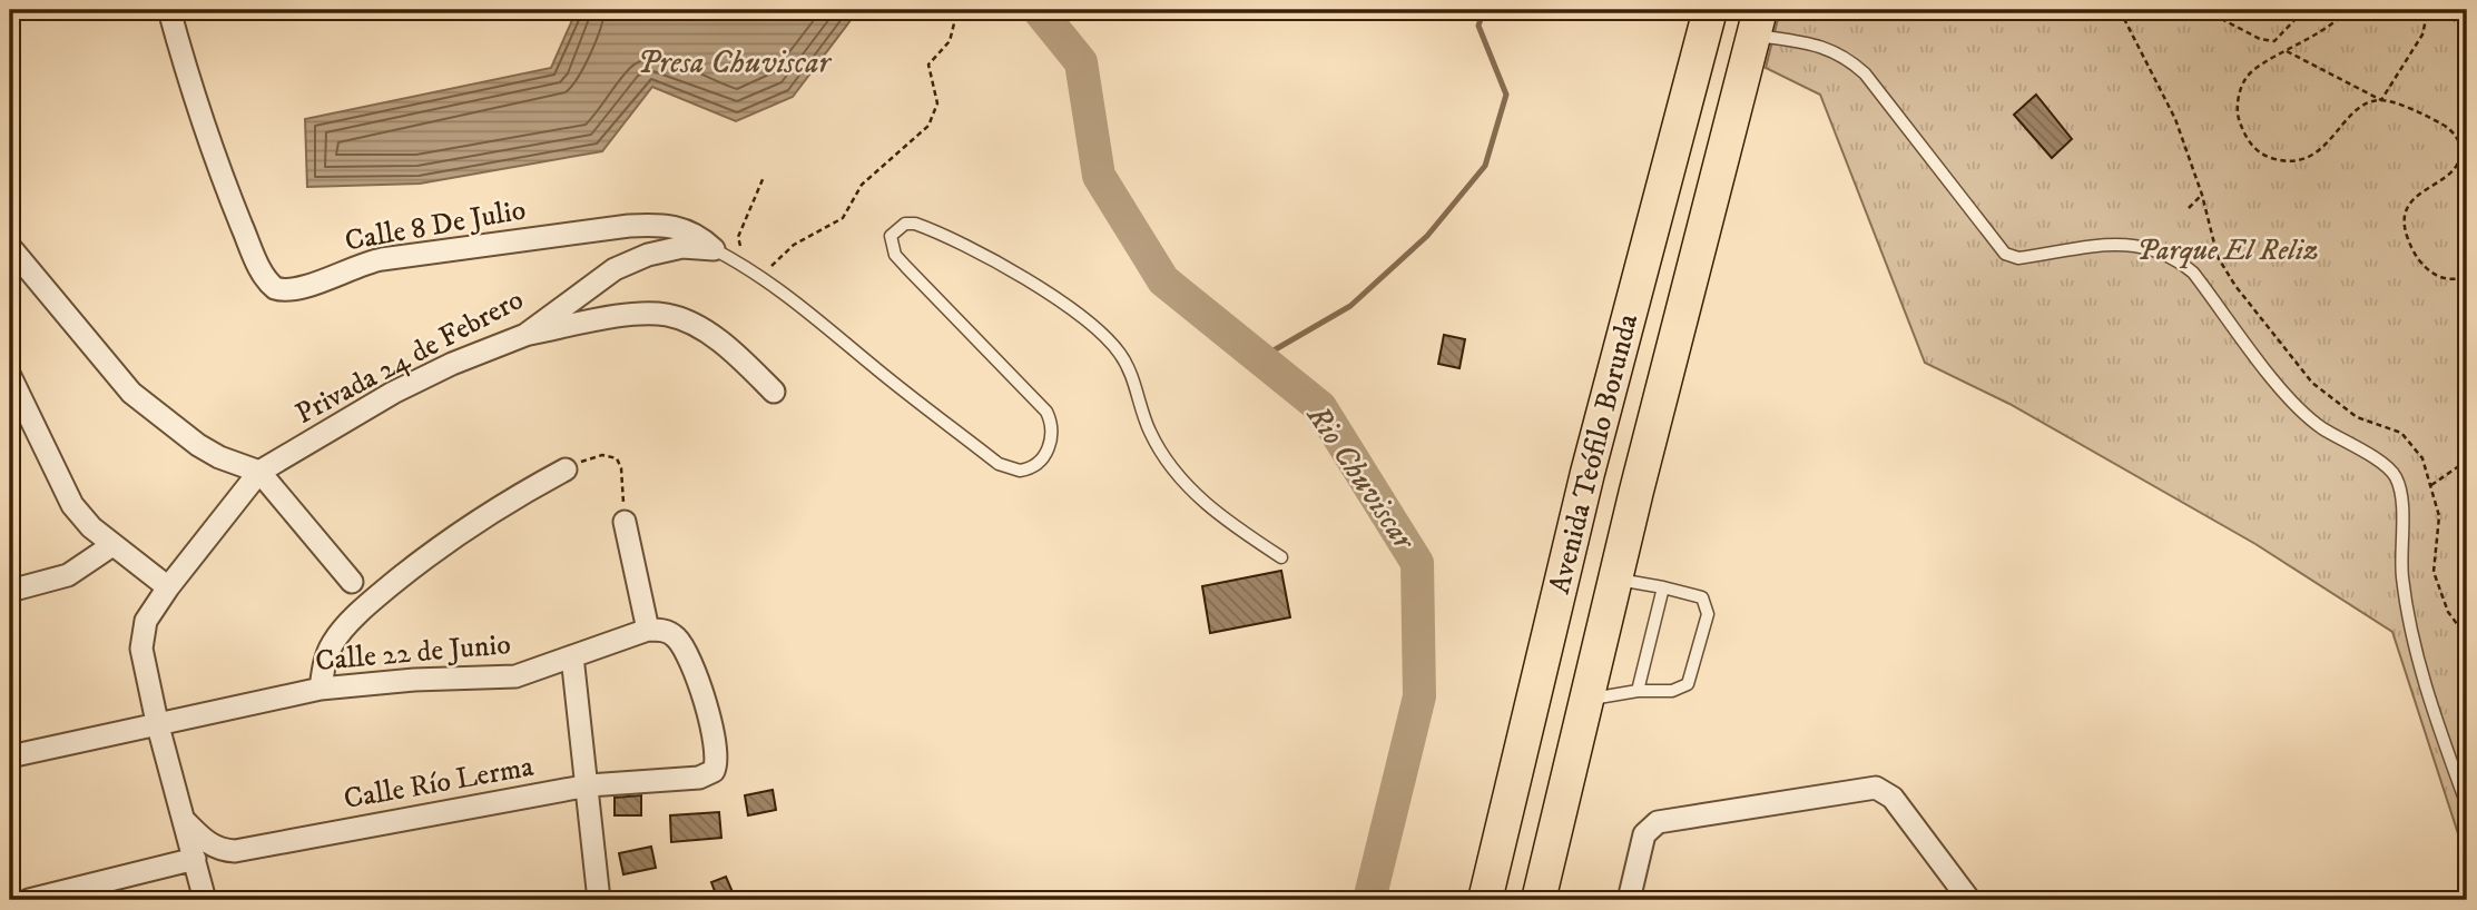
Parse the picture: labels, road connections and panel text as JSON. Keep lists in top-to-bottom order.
{
  "streets": {
    "main road": ["Avenida Teófilo Borunda"],
    "street": [
      "Calle 8 De Julio",
      "Privada 24 de Febrero",
      "Calle 22 de Junio",
      "Calle Río Lerma"
    ]
  },
  "crossings": [
    ["Calle 8 De Julio", "Privada 24 de Febrero"],
    ["Calle 22 de Junio", "Calle Río Lerma"]
  ],
  "water": ["Presa Chuviscar", "Rio Chuviscar"],
  "parks": ["Parque El Reliz"]
}
